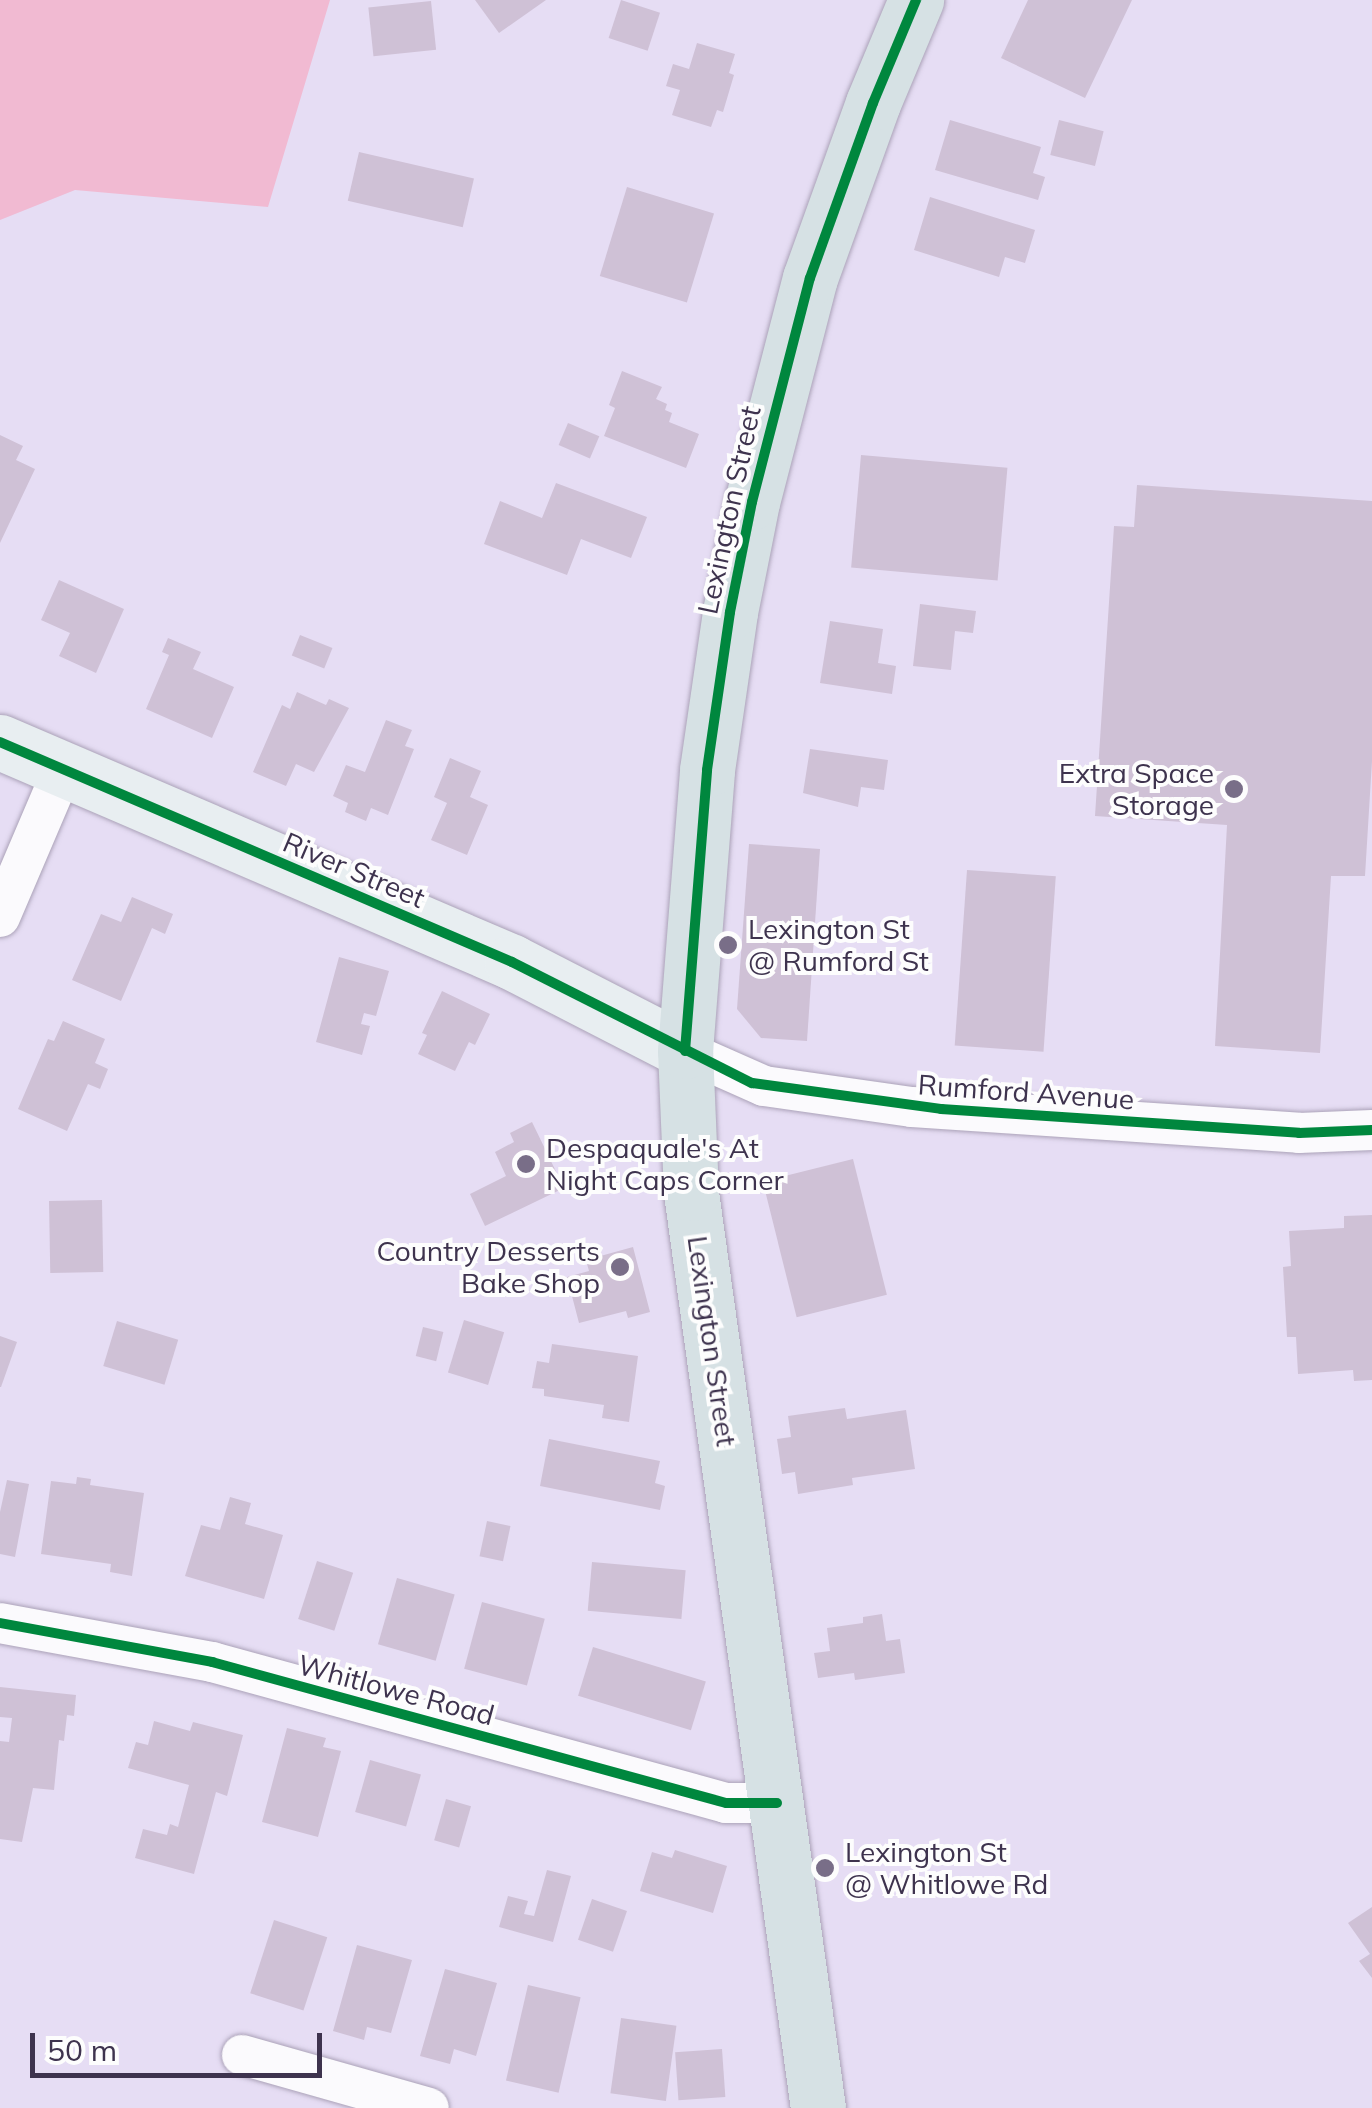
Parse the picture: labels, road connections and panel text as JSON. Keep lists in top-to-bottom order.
{
  "streets": {
    "main road": ["Lexington Street"],
    "street": ["River Street", "Rumford Avenue", "Whitlowe Road"]
  },
  "crossings": [
    ["Lexington Street", "River Street"],
    ["Lexington Street", "Rumford Avenue"],
    ["Lexington Street", "Whitlowe Road"],
    ["River Street", "Rumford Avenue"]
  ],
  "places": [
    "Extra Space Storage",
    "Lexington St @ Rumford St",
    "Despaquale's At Night Caps Corner",
    "Country Desserts Bake Shop",
    "Lexington St @ Whitlowe Rd"
  ],
  "scale_bar": "50 m"
}
